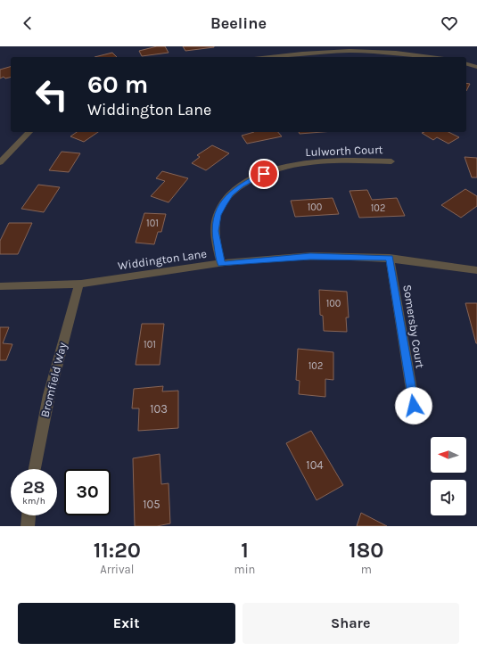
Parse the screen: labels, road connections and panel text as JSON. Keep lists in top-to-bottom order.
{
  "streets": {
    "street": [
      "Lulworth Court",
      "Widdington Lane",
      "Somersby Court",
      "Bromfield Way"
    ]
  },
  "crossings": [
    ["Lulworth Court", "Widdington Lane"],
    ["Widdington Lane", "Somersby Court"],
    ["Widdington Lane", "Bromfield Way"]
  ],
  "house_numbers": [
    "100",
    "102",
    "101",
    "100",
    "101",
    "102",
    "103",
    "104",
    "105"
  ],
  "north": "left",
  "page": {
    "header": "Beeline",
    "turn": ["60 m", "Widdington Lane"],
    "speed": "28 km/h",
    "limit": "30",
    "eta": [
      "11:20",
      "Arrival",
      "1",
      "min",
      "180",
      "m"
    ],
    "buttons": ["Exit", "Share"]
  }
}
